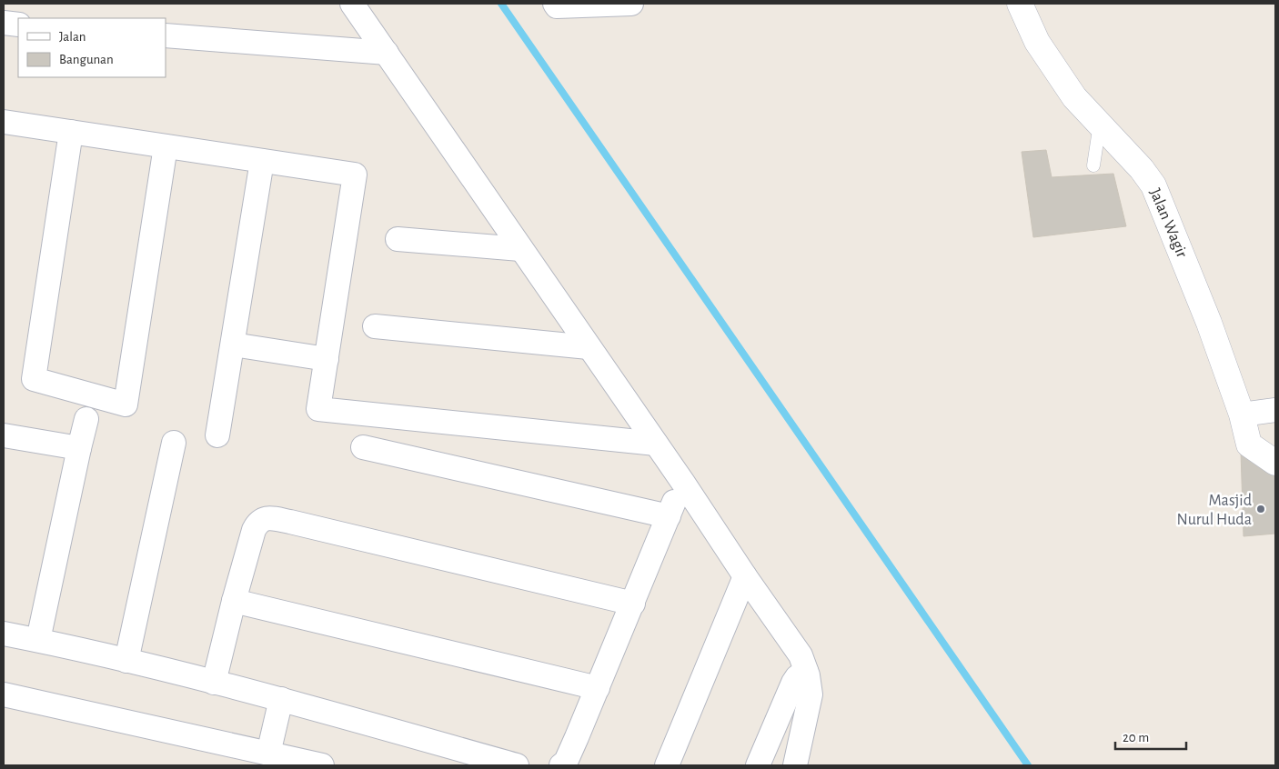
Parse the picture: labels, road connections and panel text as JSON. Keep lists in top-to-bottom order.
{
  "streets": {
    "street": ["Jalan Wagir"]
  },
  "places": ["Masjid Nurul Huda"],
  "legend": ["Jalan", "Bangunan"],
  "scale_bar": "20 m"
}
